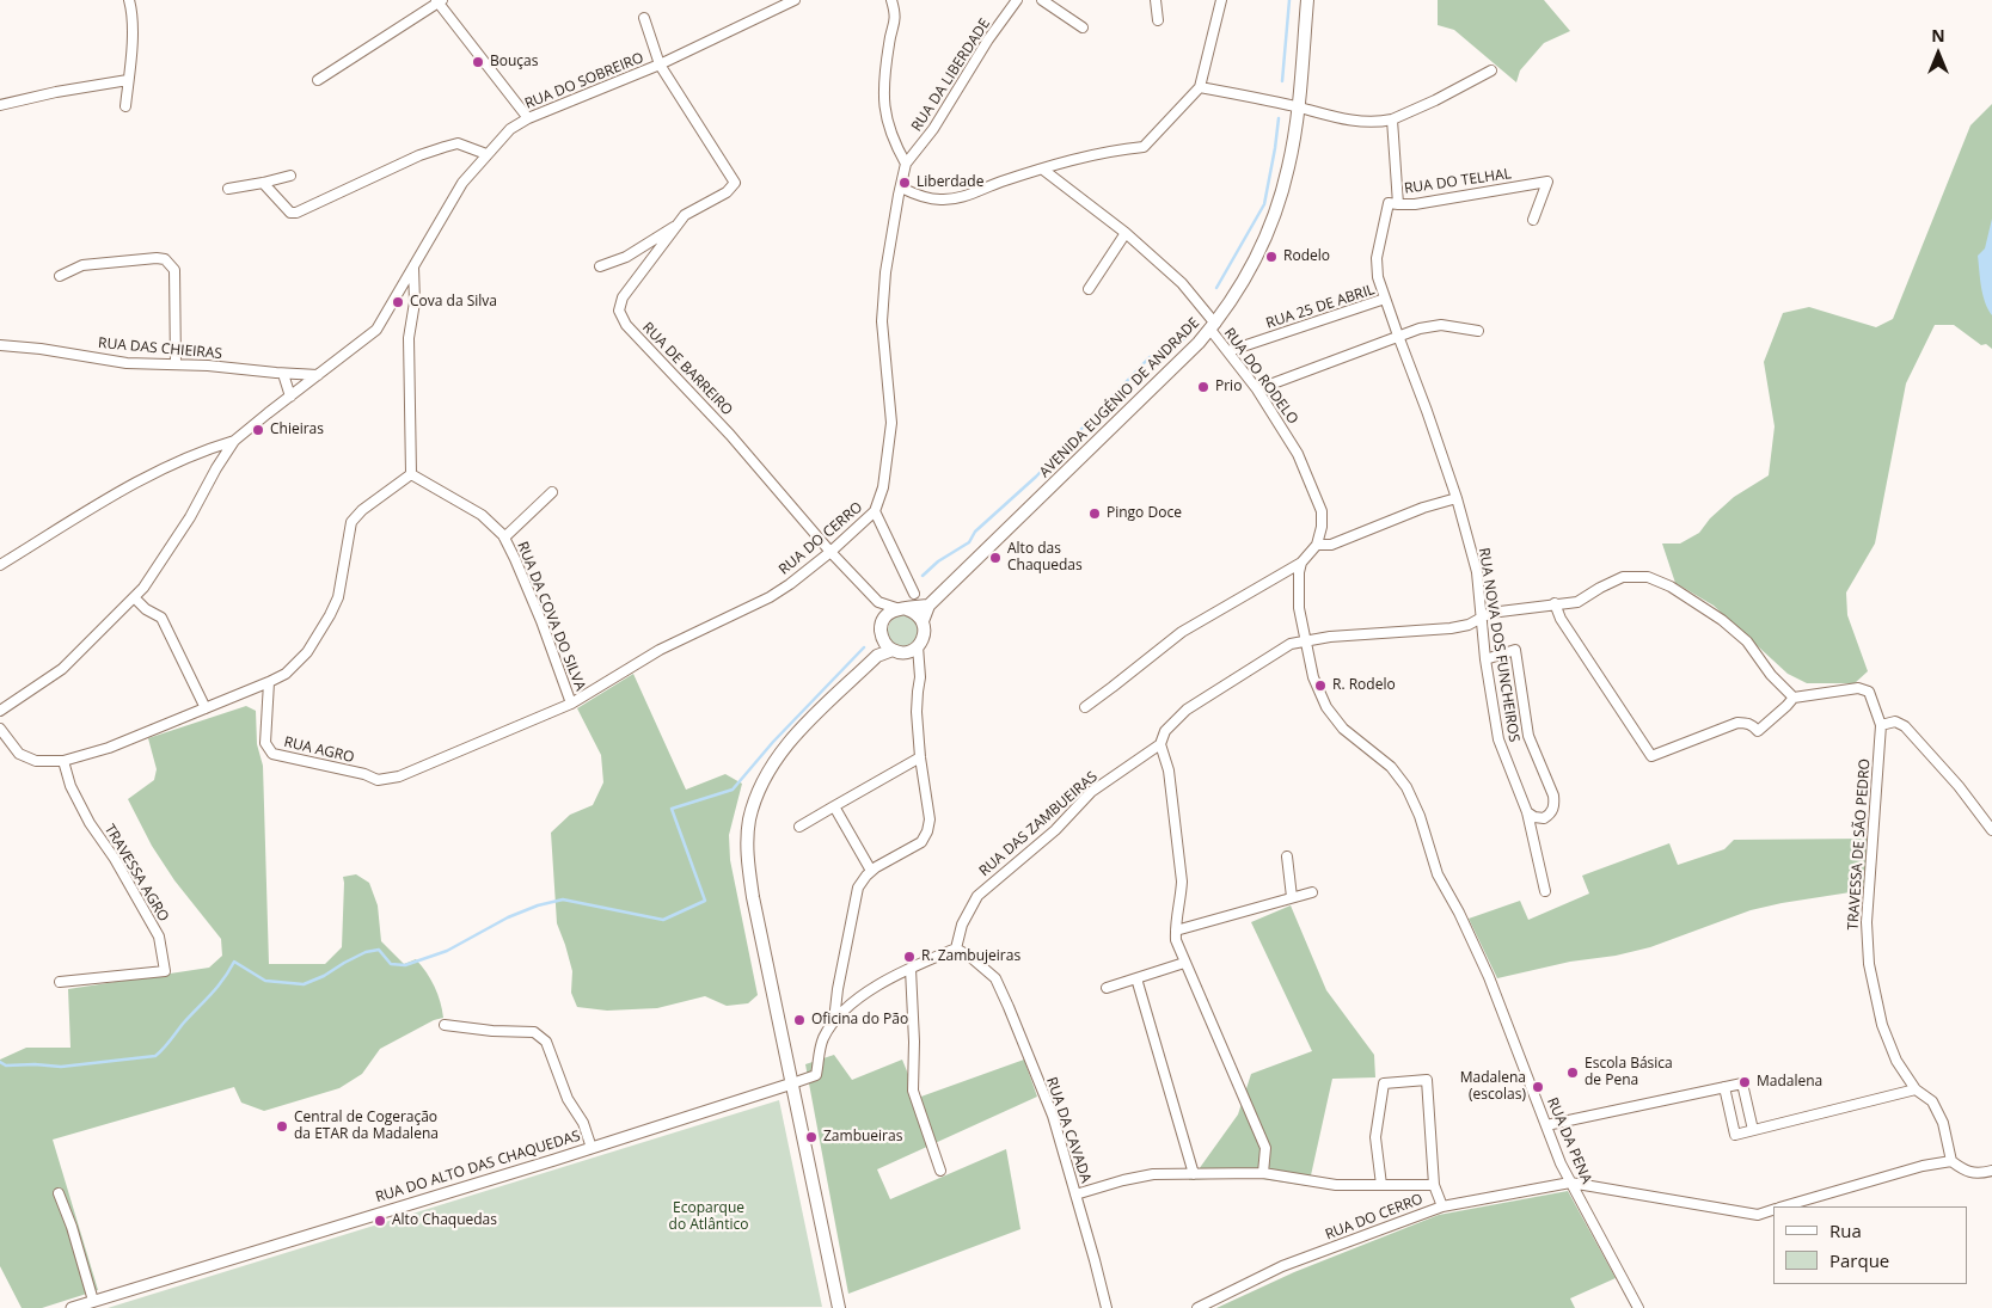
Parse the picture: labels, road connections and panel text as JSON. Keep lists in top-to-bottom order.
{
  "streets": {
    "main road": ["AVENIDA EUGÉNIO DE ANDRADE"],
    "street": [
      "RUA DA LIBERDADE",
      "RUA DO SOBREIRO",
      "RUA DO TELHAL",
      "RUA 25 DE ABRIL",
      "RUA DAS CHIEIRAS",
      "RUA DE BARREIRO",
      "RUA DO RODELO",
      "RUA DO CERRO",
      "RUA DA COVA DO SILVA",
      "RUA NOVA DOS FUNCHEIROS",
      "RUA AGRO",
      "RUA DAS ZAMBUEIRAS",
      "TRAVESSA DE SÃO PEDRO",
      "TRAVESSA AGRO",
      "RUA DA CAVADA",
      "RUA DA PENA",
      "RUA DO ALTO DAS CHAQUEDAS"
    ]
  },
  "crossings": [
    ["RUA DA LIBERDADE", "RUA DO CERRO"],
    ["RUA DO SOBREIRO", "RUA DAS CHIEIRAS"],
    ["RUA DO SOBREIRO", "RUA DE BARREIRO"],
    ["RUA 25 DE ABRIL", "RUA DO RODELO"],
    ["RUA 25 DE ABRIL", "RUA NOVA DOS FUNCHEIROS"],
    ["RUA DE BARREIRO", "AVENIDA EUGÉNIO DE ANDRADE"],
    ["RUA DE BARREIRO", "RUA DO CERRO"],
    ["RUA DO RODELO", "AVENIDA EUGÉNIO DE ANDRADE"],
    ["RUA DO CERRO", "RUA DA COVA DO SILVA"],
    ["RUA DO CERRO", "RUA AGRO"],
    ["RUA DO CERRO", "RUA DA PENA"],
    ["RUA DA COVA DO SILVA", "RUA AGRO"],
    ["RUA NOVA DOS FUNCHEIROS", "RUA DAS ZAMBUEIRAS"],
    ["RUA DAS ZAMBUEIRAS", "RUA DA CAVADA"],
    ["RUA DAS ZAMBUEIRAS", "RUA DA PENA"]
  ],
  "parks": ["Ecoparque do Atlântico"],
  "places": [
    "Bouças",
    "Liberdade",
    "Rodelo",
    "Cova da Silva",
    "Prio",
    "Chieiras",
    "Pingo Doce",
    "Alto das Chaquedas",
    "R. Rodelo",
    "R. Zambujeiras",
    "Oficina do Pão",
    "Escola Básica de Pena",
    "Madalena",
    "Madalena (escolas)",
    "Central de Cogeração da ETAR da Madalena",
    "Zambueiras",
    "Alto Chaquedas"
  ],
  "legend": ["Rua", "Parque"],
  "north": "top"
}
